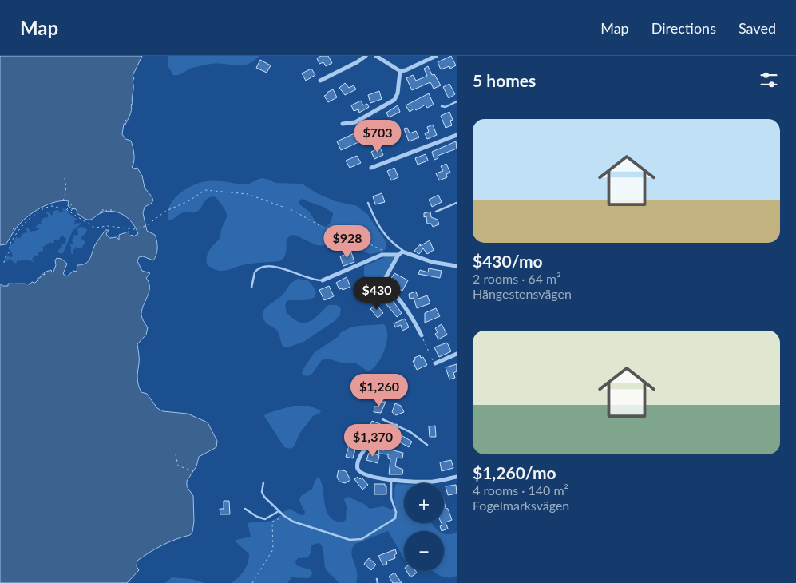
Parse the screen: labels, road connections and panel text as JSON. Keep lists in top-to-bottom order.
{
  "page": {
    "header": "Map",
    "nav": ["Map", "Directions", "Saved"],
    "heading": "5 homes",
    "list": [
      {
        "name": "$430/mo",
        "note": "2 rooms · 64 m² · Hängestensvägen"
      },
      {
        "name": "$1,260/mo",
        "note": "4 rooms · 140 m² · Fogelmarksvägen"
      }
    ],
    "price": [
      "$703",
      "$928",
      "$430",
      "$1,260",
      "$1,370"
    ],
    "map_buttons": ["+", "−"]
  }
}
